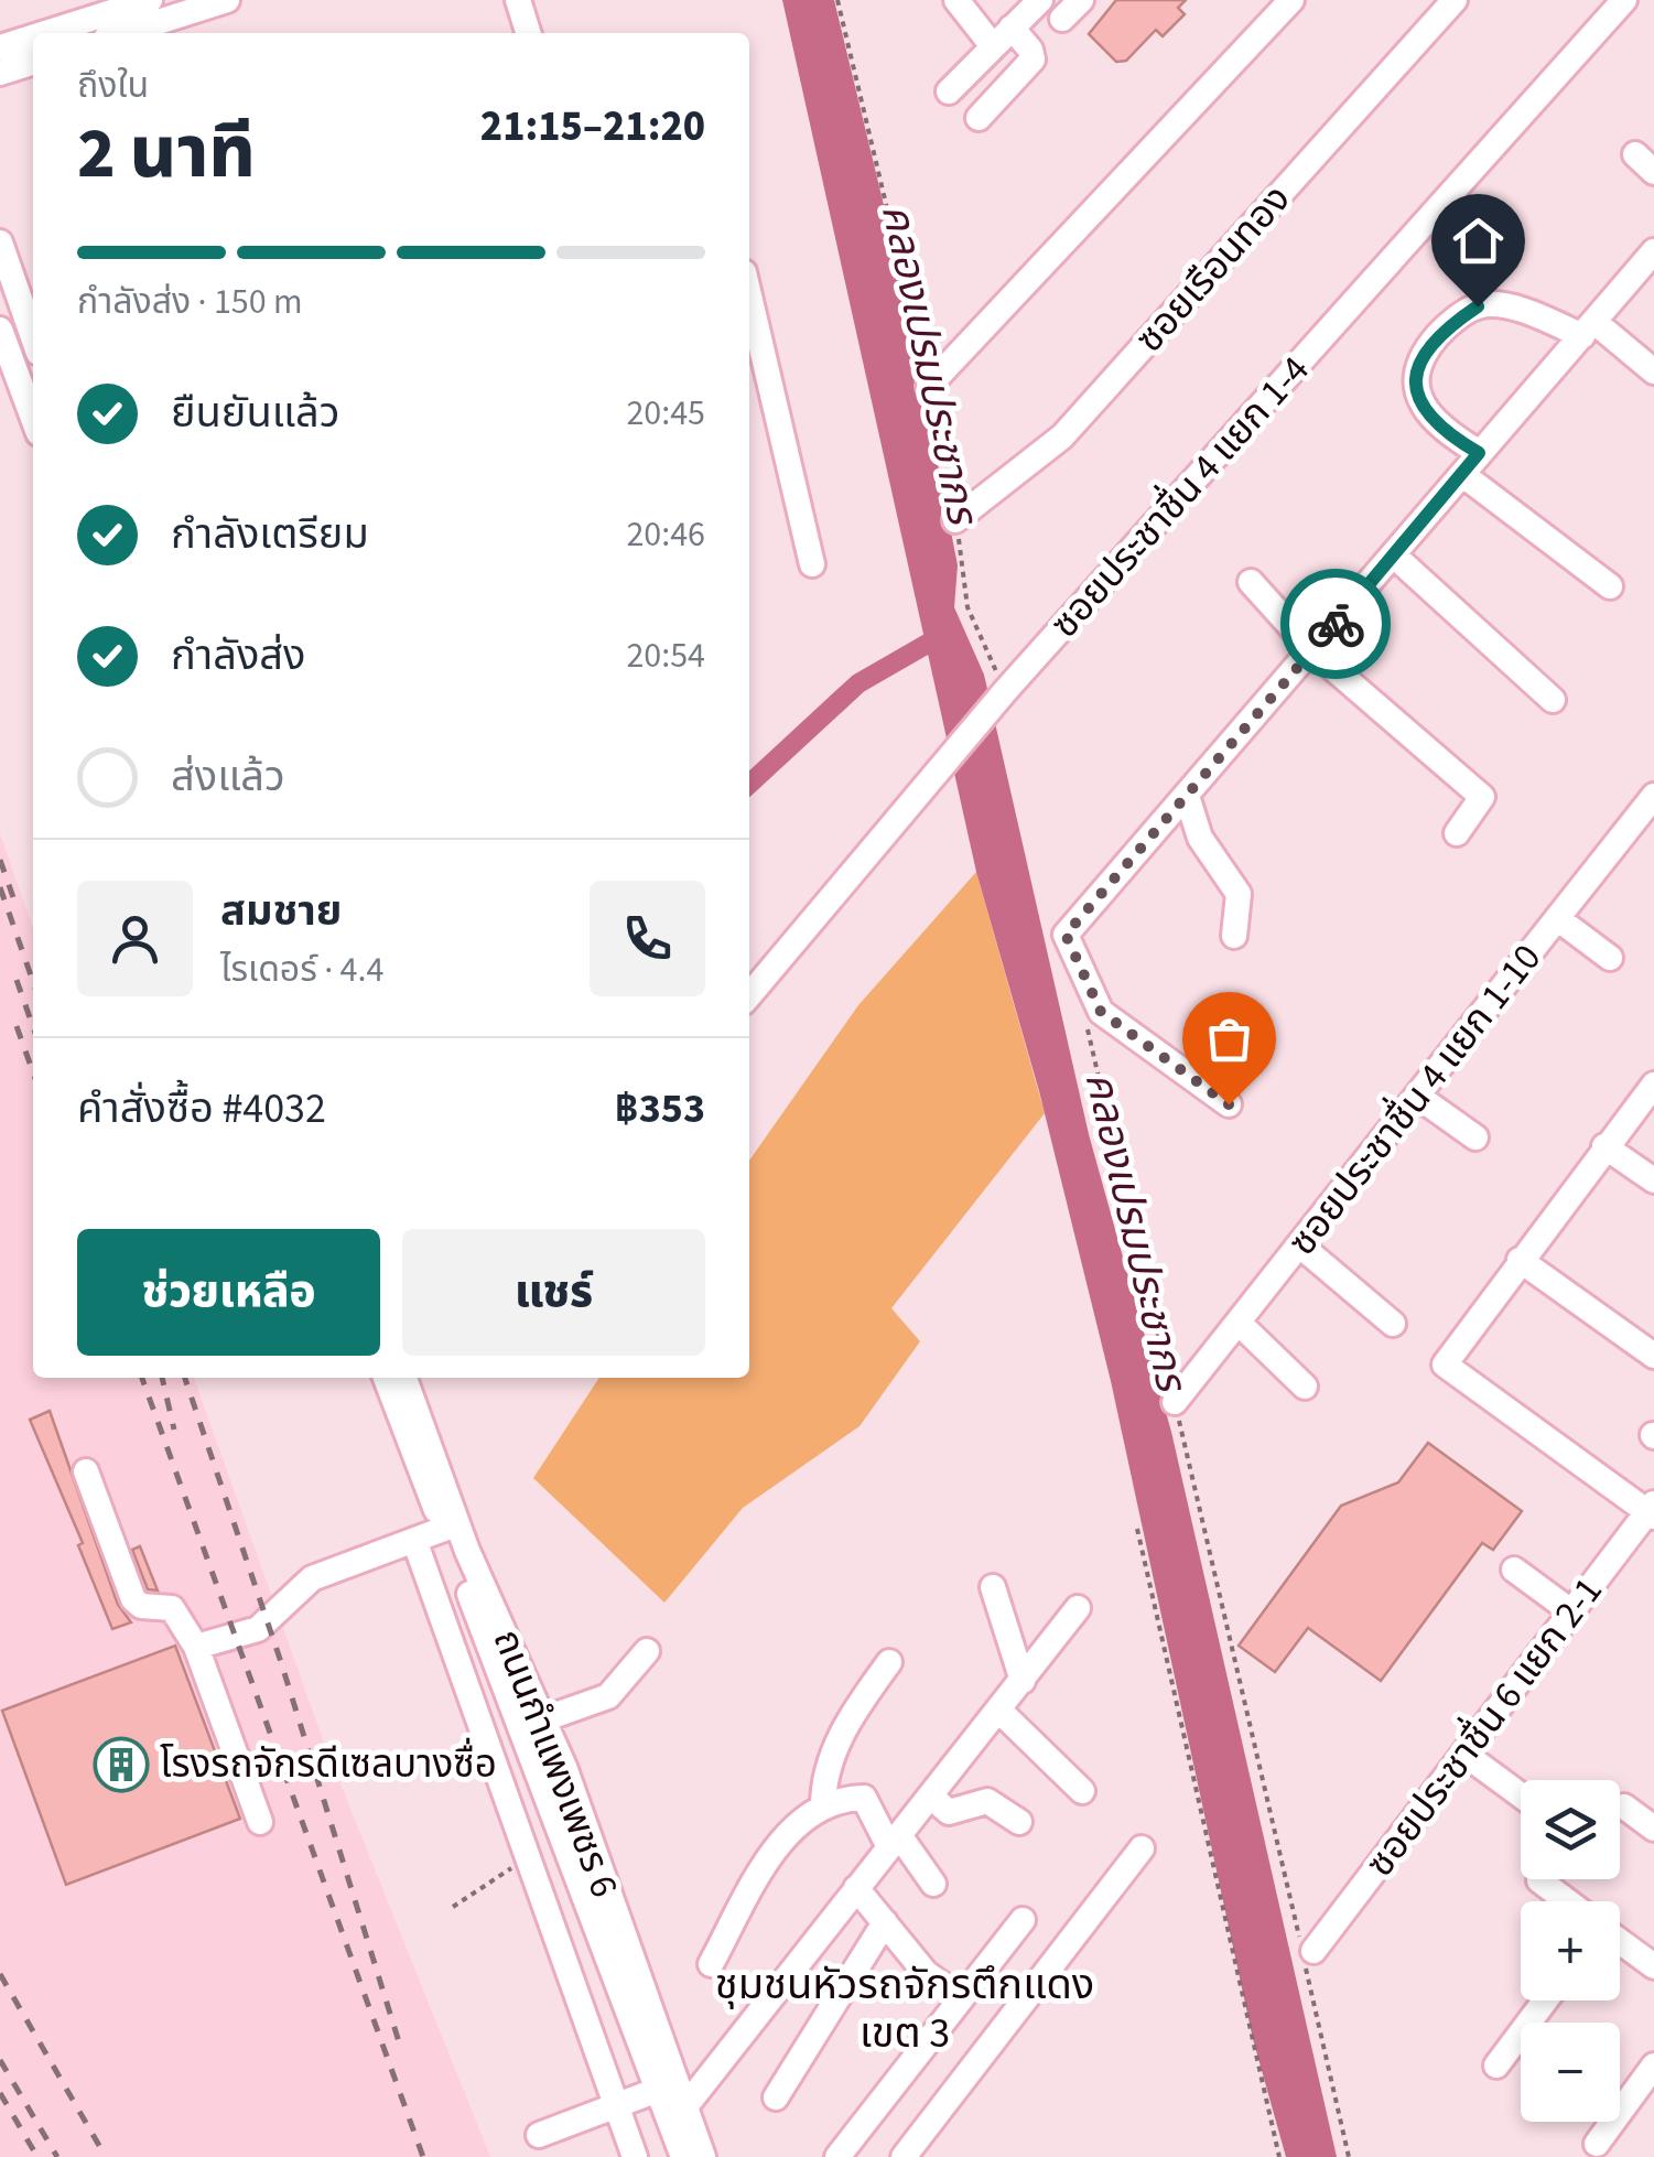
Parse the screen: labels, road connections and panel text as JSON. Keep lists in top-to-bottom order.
{
  "streets": {
    "street": [
      "ซอยเรือนทอง",
      "ซอยประชาชื่น 4 แยก 1-4",
      "ซอยประชาชื่น 4 แยก 1-10",
      "ซอยประชาชื่น 6 แยก 2-1",
      "ถนนกำแพงเพชร 6"
    ]
  },
  "districts": ["ชุมชนหัวรถจักรตึกแดง เขต 3"],
  "water": ["คลองเปรมประชากร"],
  "places": {
    "building": ["โรงรถจักรดีเซลบางซื่อ"]
  },
  "page": {
    "heading": ["2 นาที", "ถึงใน", "21:15–21:20"],
    "panel": [
      "สมชาย",
      "ไรเดอร์ · 4.4",
      "คำสั่งซื้อ #4032",
      "฿353"
    ],
    "bar": "กำลังส่ง · 150 m",
    "list": [
      ["ยืนยันแล้ว", "20:45"],
      ["กำลังเตรียม", "20:46"],
      ["กำลังส่ง", "20:54"],
      "ส่งแล้ว"
    ],
    "buttons": ["ช่วยเหลือ", "แชร์"],
    "map_buttons": ["+", "−"]
  }
}
